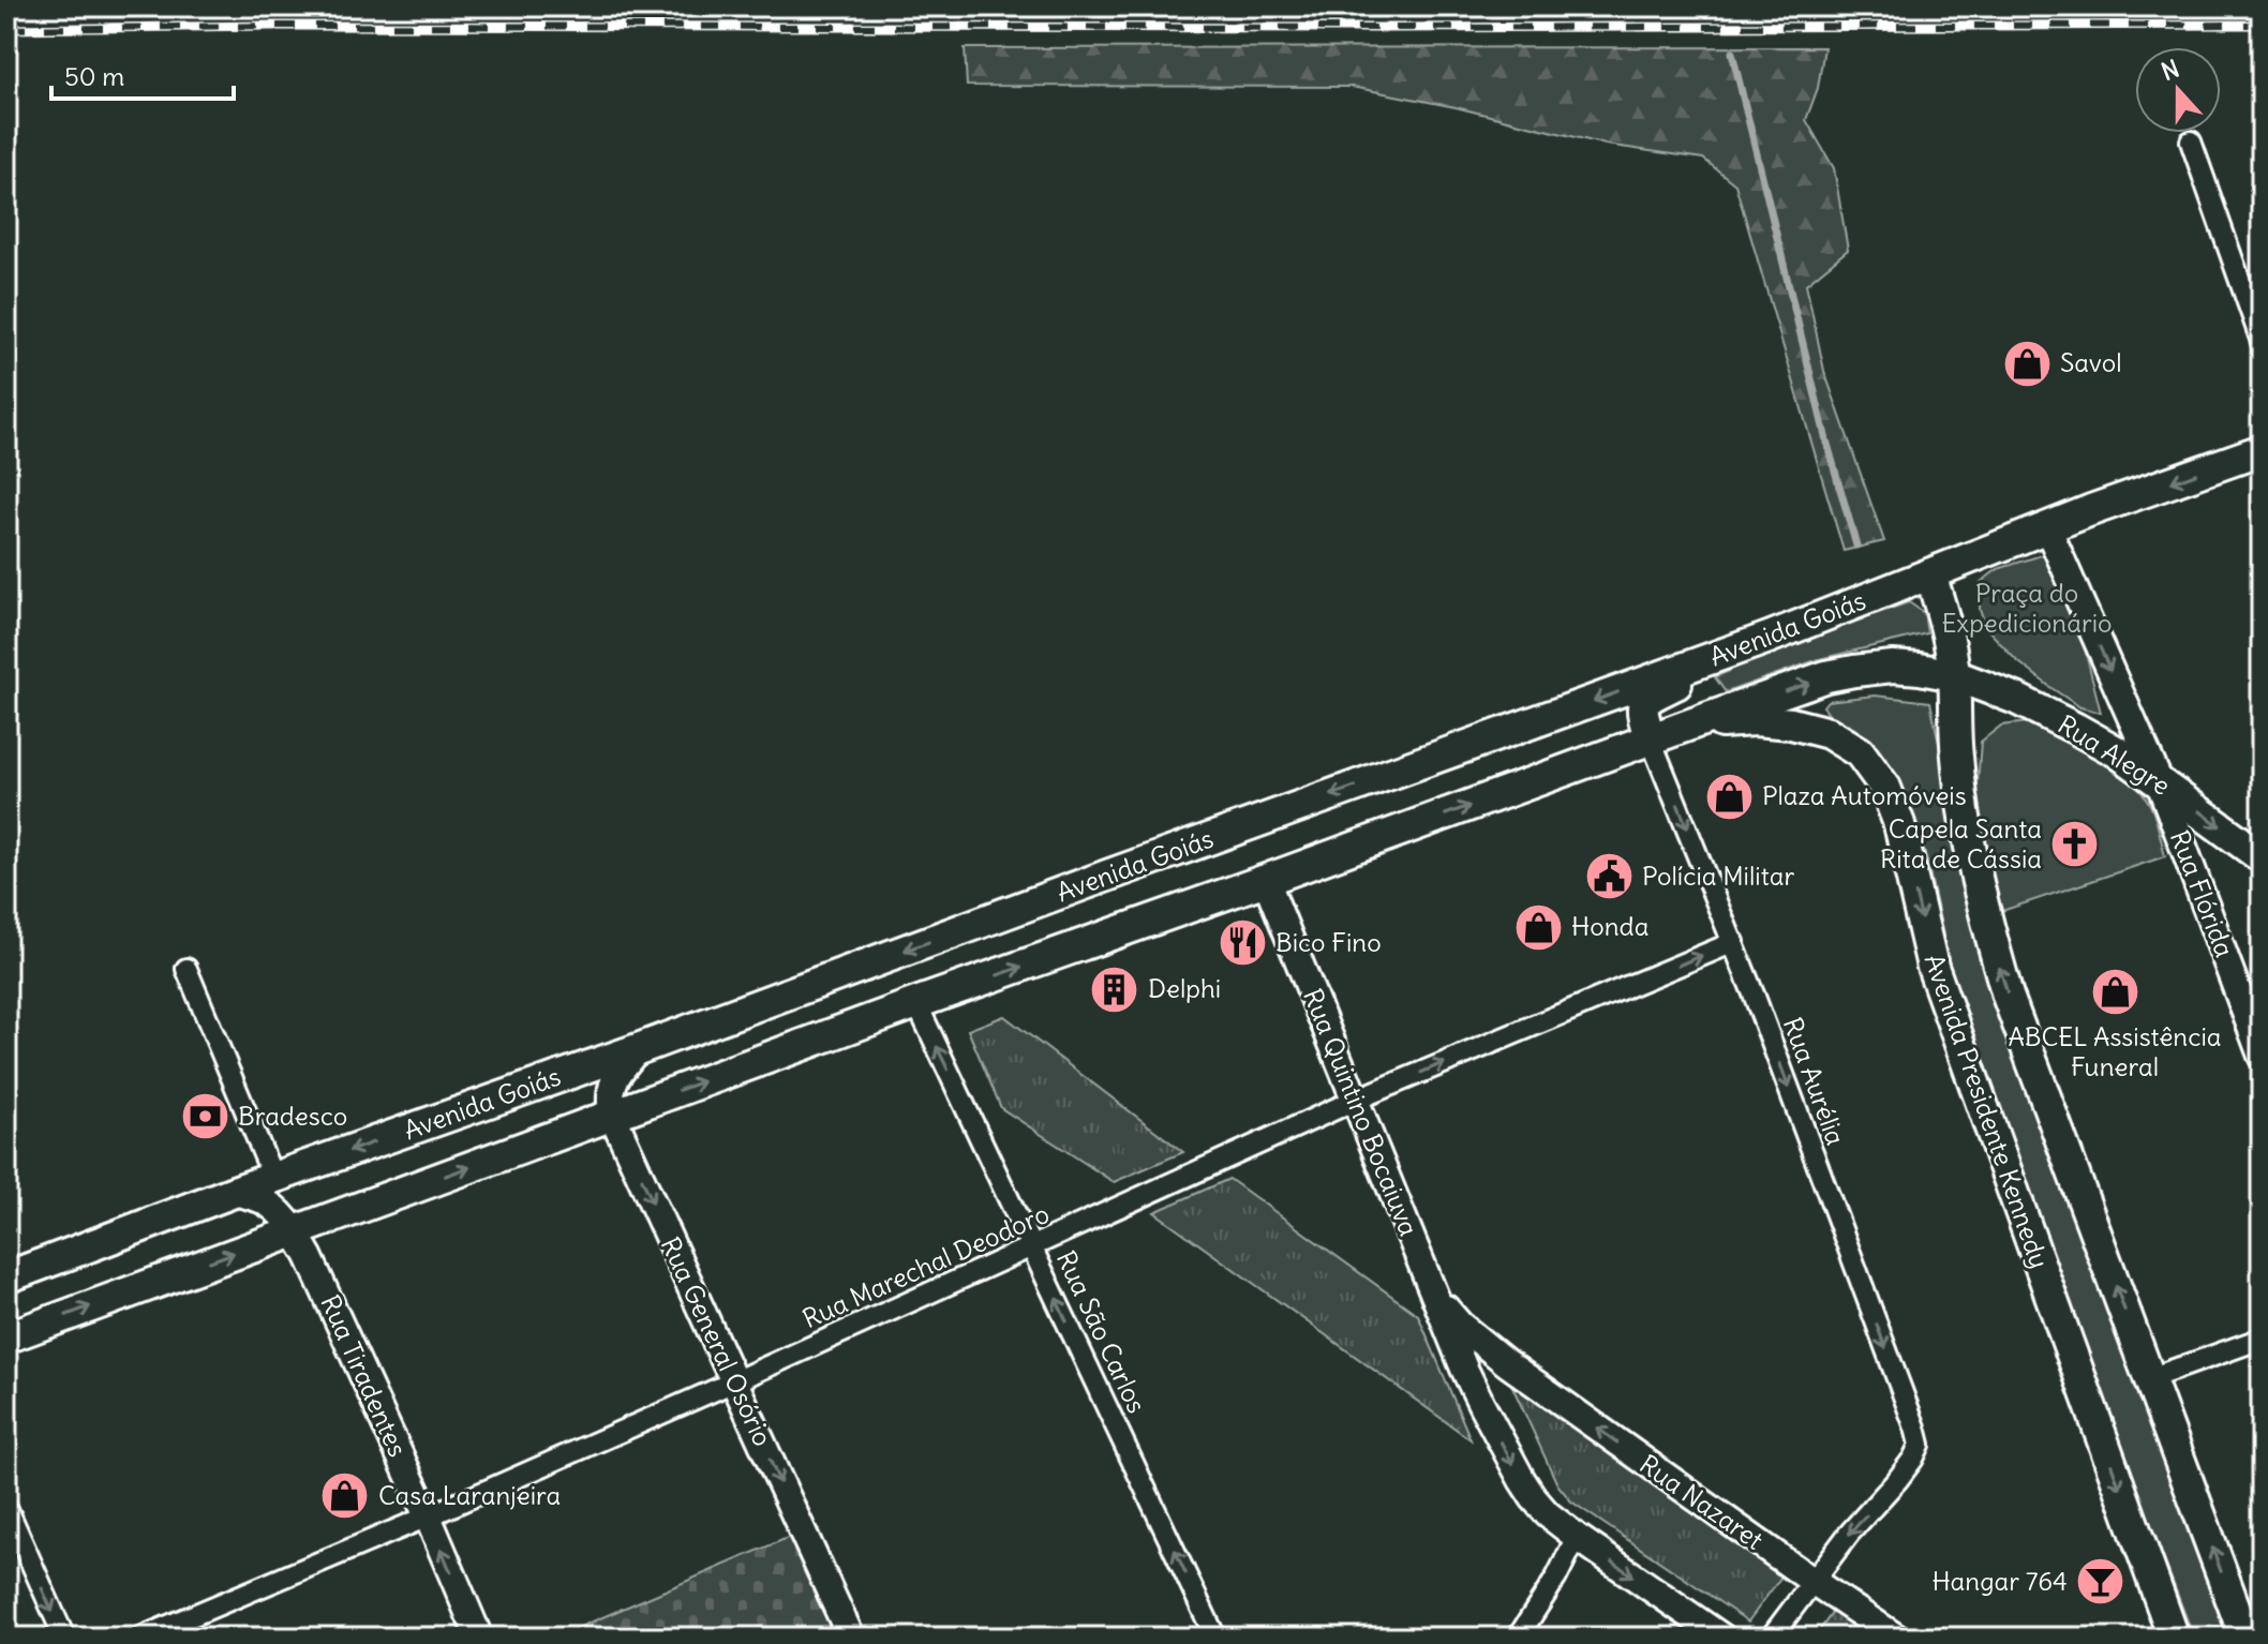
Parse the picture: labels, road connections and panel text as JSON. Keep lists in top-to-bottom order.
{
  "streets": {
    "main road": ["Avenida Goiás", "Rua Alegre", "Avenida Presidente Kennedy"],
    "street": [
      "Rua Flórida",
      "Rua Aurélia",
      "Rua Quintino Bocaiuva",
      "Rua Marechal Deodoro",
      "Rua São Carlos",
      "Rua General Osório",
      "Rua Tiradentes",
      "Rua Nazaret"
    ]
  },
  "crossings": [
    ["Avenida Goiás", "Rua Tiradentes"],
    ["Rua Alegre", "Rua Flórida"],
    ["Rua Aurélia", "Rua Marechal Deodoro"],
    ["Rua Aurélia", "Rua Nazaret"],
    ["Rua Quintino Bocaiuva", "Rua Marechal Deodoro"],
    ["Rua Quintino Bocaiuva", "Rua Nazaret"],
    ["Rua Marechal Deodoro", "Rua São Carlos"],
    ["Rua Marechal Deodoro", "Rua General Osório"],
    ["Rua Marechal Deodoro", "Rua Tiradentes"]
  ],
  "one_way": [
    "Rua Alegre",
    "Rua Aurélia",
    "Rua São Carlos",
    "Rua General Osório"
  ],
  "parks": ["Praça do Expedicionário"],
  "places": {
    "shop": [
      "Savol",
      "Plaza Automóveis",
      "Honda",
      "ABCEL Assistência Funeral",
      "Casa Laranjeira"
    ],
    "church": ["Capela Santa Rita de Cássia"],
    "public building": ["Polícia Militar"],
    "restaurant": ["Bico Fino"],
    "building": ["Delphi"],
    "bank": ["Bradesco"],
    "bar": ["Hangar 764"]
  },
  "scale_bar": "50 m",
  "north": "top"
}
